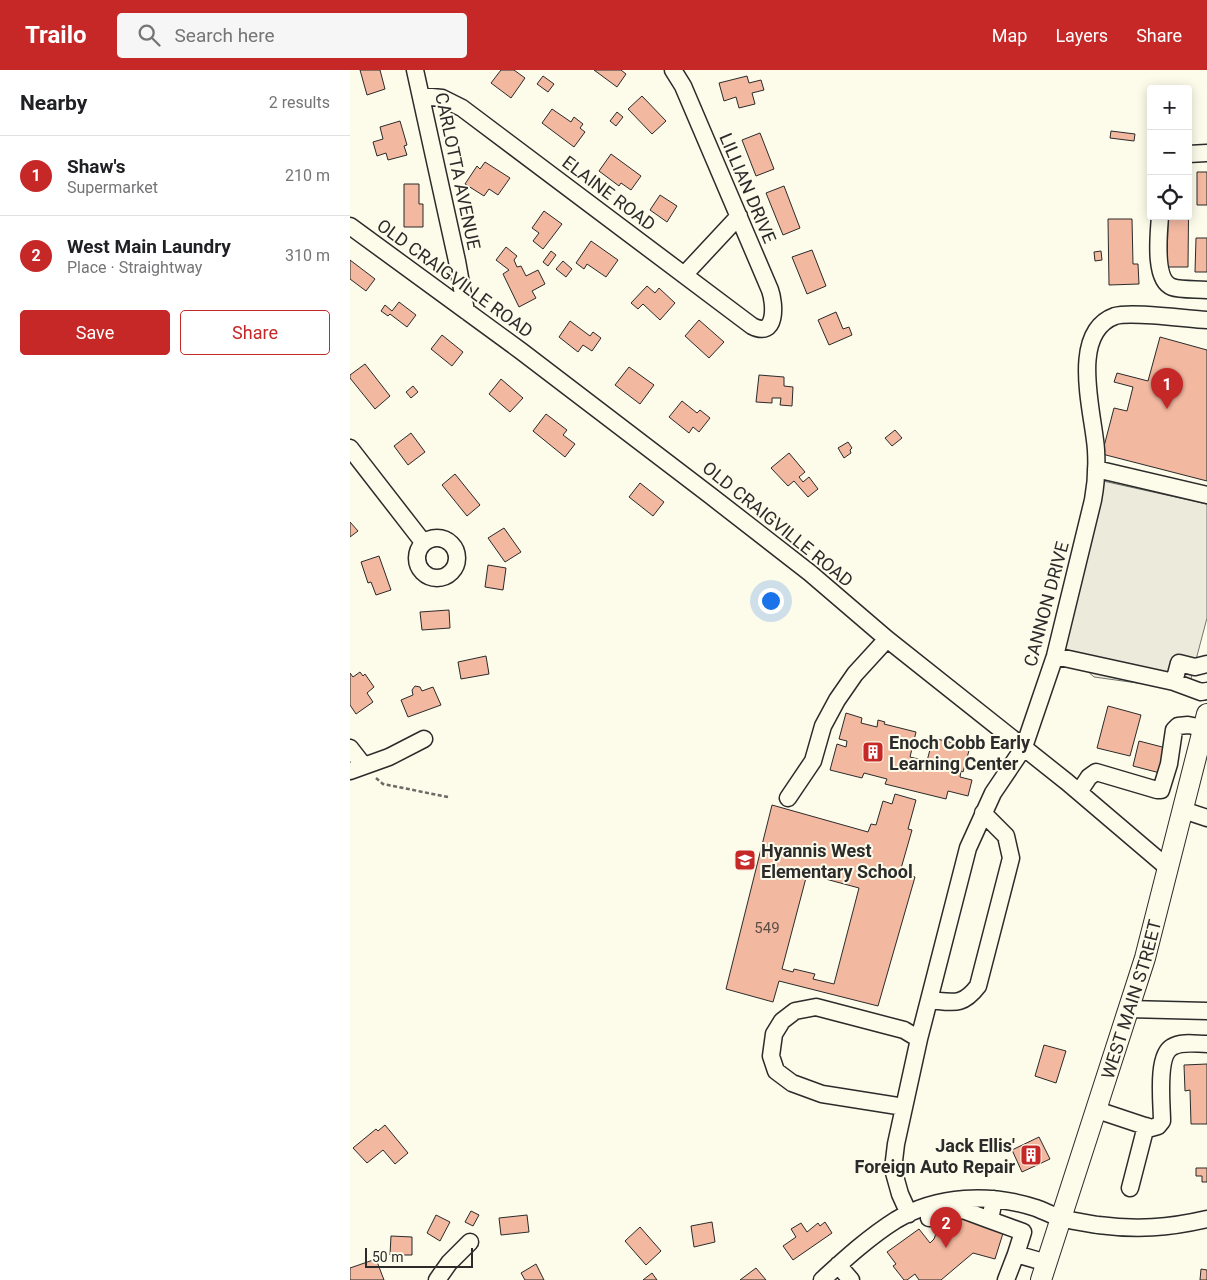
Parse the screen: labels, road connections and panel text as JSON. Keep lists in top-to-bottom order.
{
  "streets": {
    "main road": ["WEST MAIN STREET"],
    "street": [
      "CARLOTTA AVENUE",
      "LILLIAN DRIVE",
      "ELAINE ROAD",
      "OLD CRAIGVILLE ROAD",
      "CANNON DRIVE"
    ]
  },
  "crossings": [
    ["CARLOTTA AVENUE", "ELAINE ROAD"],
    ["CARLOTTA AVENUE", "OLD CRAIGVILLE ROAD"],
    ["LILLIAN DRIVE", "ELAINE ROAD"],
    ["OLD CRAIGVILLE ROAD", "CANNON DRIVE"],
    ["OLD CRAIGVILLE ROAD", "WEST MAIN STREET"]
  ],
  "places": {
    "building": ["Enoch Cobb Early Learning Center", "Jack Ellis' Foreign Auto Repair"],
    "school or university": ["Hyannis West Elementary School"]
  },
  "house_numbers": ["549"],
  "scale_bar": "50 m",
  "page": {
    "header": "Trailo",
    "search": "Search here",
    "nav": ["Map", "Layers", "Share"],
    "heading": ["Nearby", "2 results"],
    "map_buttons": ["+", "−"],
    "list": [
      {
        "mark": "1",
        "name": "Shaw's",
        "note": "Supermarket",
        "value": "210 m"
      },
      {
        "mark": "2",
        "name": "West Main Laundry",
        "note": "Place · Straightway",
        "value": "310 m"
      }
    ],
    "buttons": ["Save", "Share"],
    "pins": ["1", "2"],
    "scale": "50 m"
  }
}
